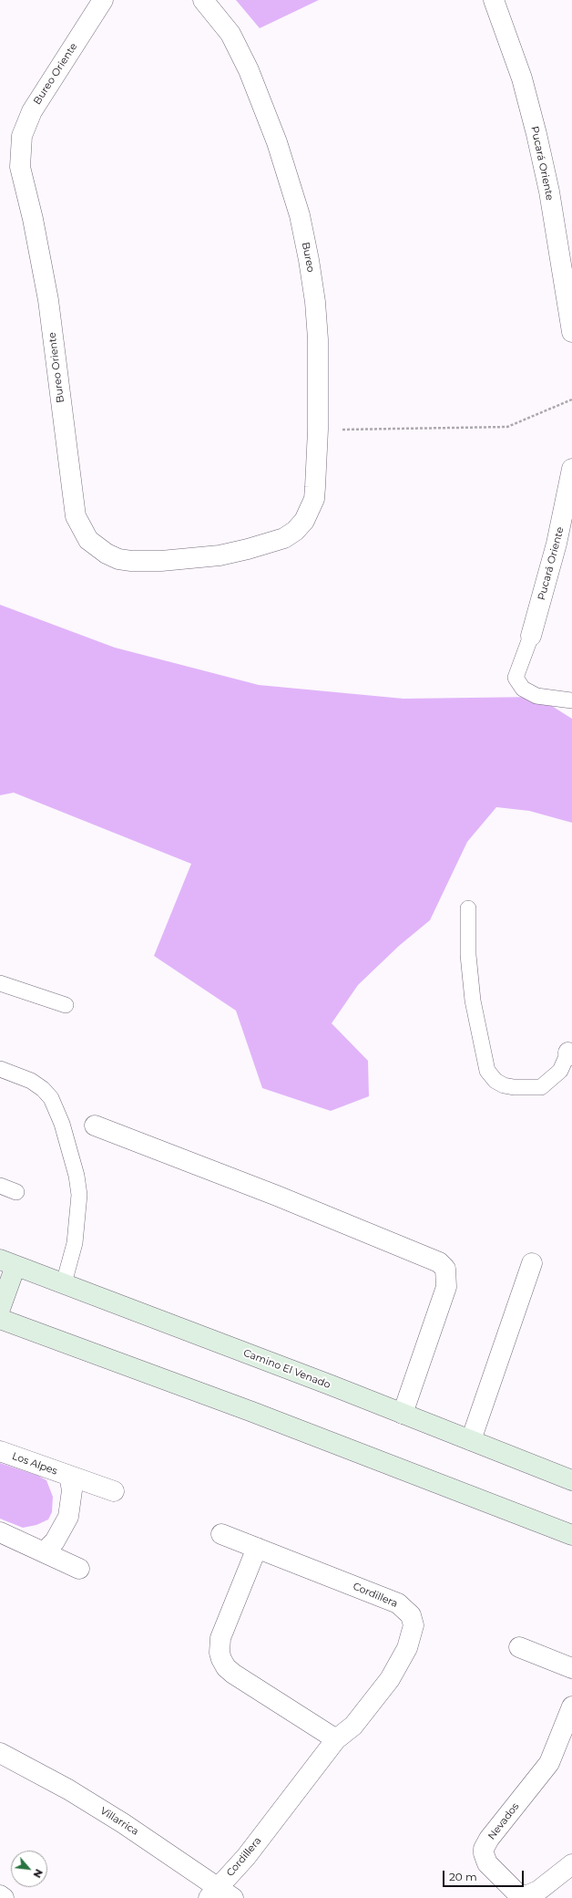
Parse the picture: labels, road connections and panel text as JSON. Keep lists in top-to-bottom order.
{
  "streets": {
    "street": [
      "Bureo Oriente",
      "Pucará Oriente",
      "Bureo",
      "Camino El Venado",
      "Los Alpes",
      "Cordillera",
      "Villarrica",
      "Nevados"
    ]
  },
  "crossings": [
    ["Bureo Oriente", "Bureo"],
    ["Cordillera", "Villarrica"]
  ],
  "scale_bar": "20 m",
  "north": "bottom right"
}
